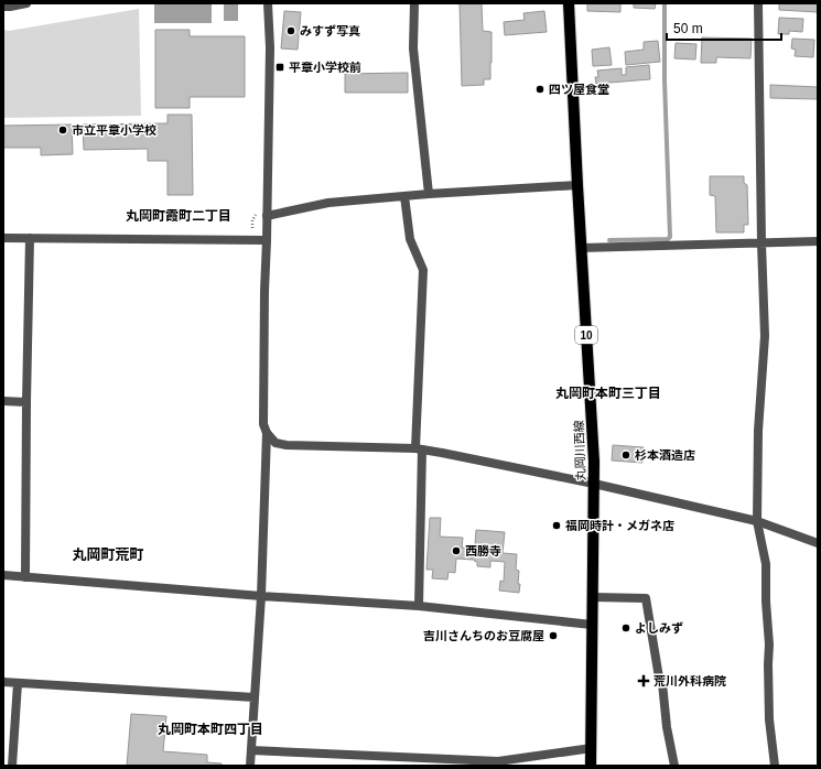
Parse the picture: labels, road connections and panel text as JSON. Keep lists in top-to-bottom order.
{
  "streets": {
    "main road": ["10", "丸岡川西線"]
  },
  "districts": [
    "丸岡町霞町二丁目",
    "丸岡町本町三丁目",
    "丸岡町荒町",
    "丸岡町本町四丁目"
  ],
  "places": {
    "other": [
      "みすず写真",
      "四ツ屋食堂",
      "市立平章小学校",
      "杉本酒造店",
      "福岡時計・メガネ店",
      "西勝寺",
      "よしみず",
      "吉川さんちのお豆腐屋"
    ],
    "transit": ["平章小学校前"],
    "health": ["荒川外科病院"]
  },
  "scale_bar": "50 m"
}
